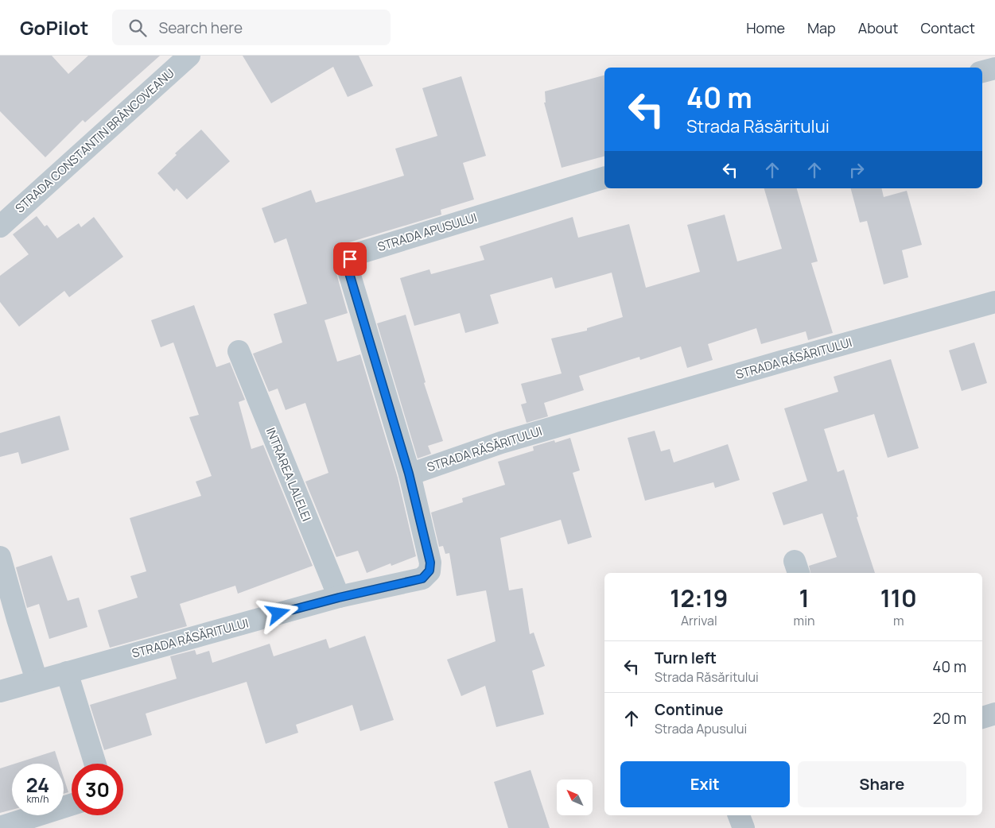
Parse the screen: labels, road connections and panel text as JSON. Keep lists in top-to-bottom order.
{
  "streets": {
    "street": [
      "STRADA CONSTANTIN BRÂNCOVEANU",
      "STRADA APUSULUI",
      "STRADA RĂSĂRITULUI",
      "INTRAREA LALELEI"
    ]
  },
  "crossings": [
    ["STRADA APUSULUI", "STRADA RĂSĂRITULUI"],
    ["STRADA RĂSĂRITULUI", "INTRAREA LALELEI"]
  ],
  "north": "top left",
  "page": {
    "header": "GoPilot",
    "search": "Search here",
    "nav": [
      "Home",
      "Map",
      "About",
      "Contact"
    ],
    "turn": ["40 m", "Strada Răsăritului"],
    "eta": [
      "12:19",
      "Arrival",
      "1",
      "min",
      "110",
      "m"
    ],
    "list": [
      {
        "name": "Turn left",
        "note": "Strada Răsăritului",
        "value": "40 m"
      },
      {
        "name": "Continue",
        "note": "Strada Apusului",
        "value": "20 m"
      }
    ],
    "buttons": ["Exit", "Share"],
    "speed": "24 km/h",
    "limit": "30"
  }
}
